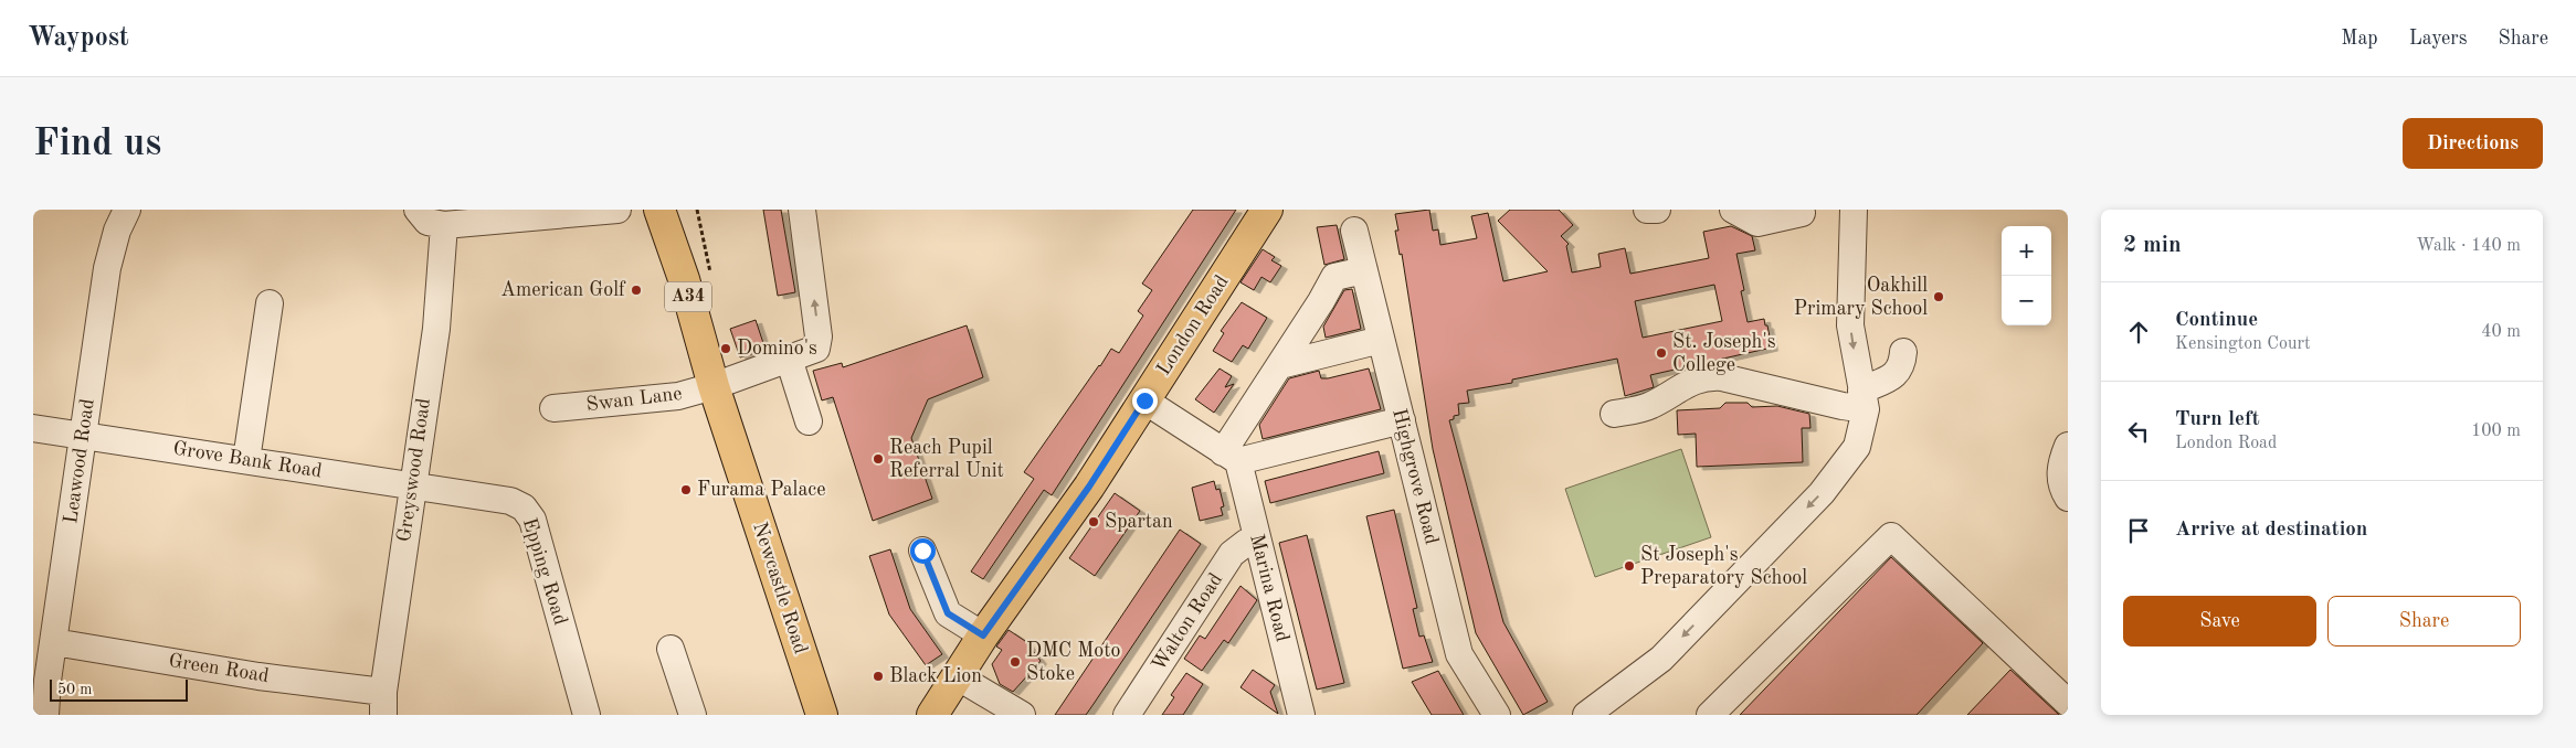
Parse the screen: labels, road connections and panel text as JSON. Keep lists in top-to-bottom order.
{
  "streets": {
    "main road": ["A34", "London Road", "Newcastle Road"],
    "street": [
      "Swan Lane",
      "Grove Bank Road",
      "Leawood Road",
      "Greyswood Road",
      "Highgrove Road",
      "Epping Road",
      "Marina Road",
      "Walton Road",
      "Green Road"
    ]
  },
  "crossings": [
    ["Swan Lane", "Newcastle Road"],
    ["Grove Bank Road", "Leawood Road"],
    ["Grove Bank Road", "Greyswood Road"],
    ["Grove Bank Road", "Epping Road"],
    ["Leawood Road", "Green Road"],
    ["Greyswood Road", "Epping Road"],
    ["Greyswood Road", "Green Road"],
    ["Marina Road", "Walton Road"]
  ],
  "one_way": ["Swan Lane"],
  "places": [
    "American Golf",
    "Oakhill Primary School",
    "Domino's",
    "St. Joseph's College",
    "Reach Pupil Referral Unit",
    "Furama Palace",
    "Spartan",
    "St Joseph's Preparatory School",
    "DMC Moto Stoke",
    "Black Lion"
  ],
  "scale_bar": "50 m",
  "page": {
    "header": "Waypost",
    "nav": ["Map", "Layers", "Share"],
    "buttons": [
      "Directions",
      ["Save", "Share"]
    ],
    "title": "Find us",
    "heading": ["2 min", "Walk · 140 m"],
    "map_buttons": ["+", "−"],
    "list": [
      ["Continue", "Kensington Court", "40 m"],
      ["Turn left", "London Road", "100 m"],
      "Arrive at destination"
    ],
    "scale": "50 m"
  }
}
